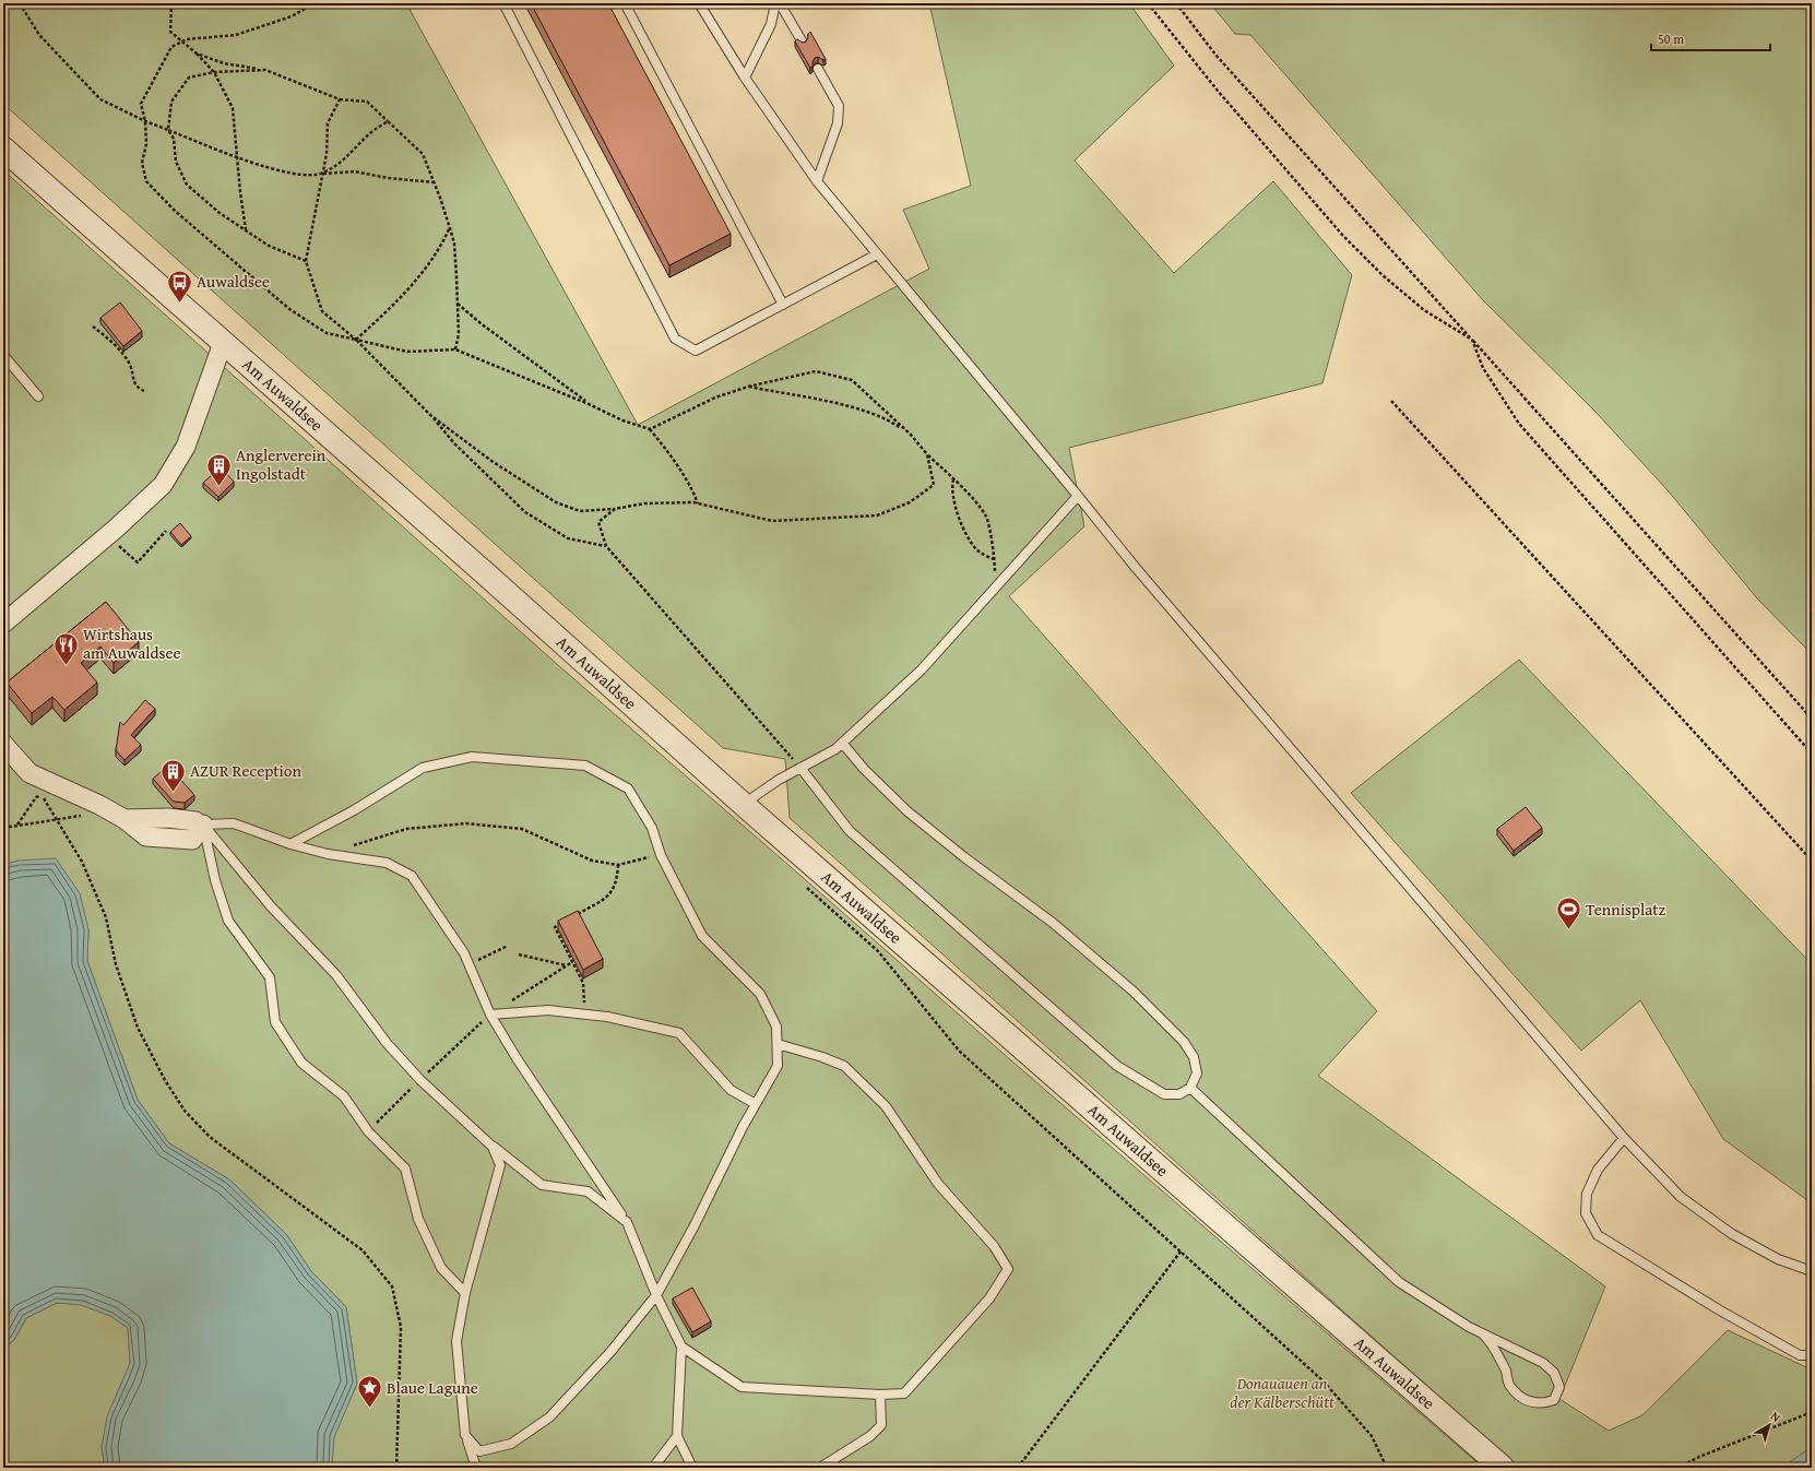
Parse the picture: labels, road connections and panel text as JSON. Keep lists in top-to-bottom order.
{
  "streets": {
    "street": ["Am Auwaldsee"]
  },
  "parks": ["Donauauen an der Kälberschütt"],
  "places": {
    "bus stop": ["Auwaldsee"],
    "building": ["Anglerverein Ingolstadt", "AZUR Reception"],
    "restaurant": ["Wirtshaus am Auwaldsee"],
    "sports": ["Tennisplatz"],
    "place": ["Blaue Lagune"]
  },
  "scale_bar": "50 m",
  "north": "top right"
}
